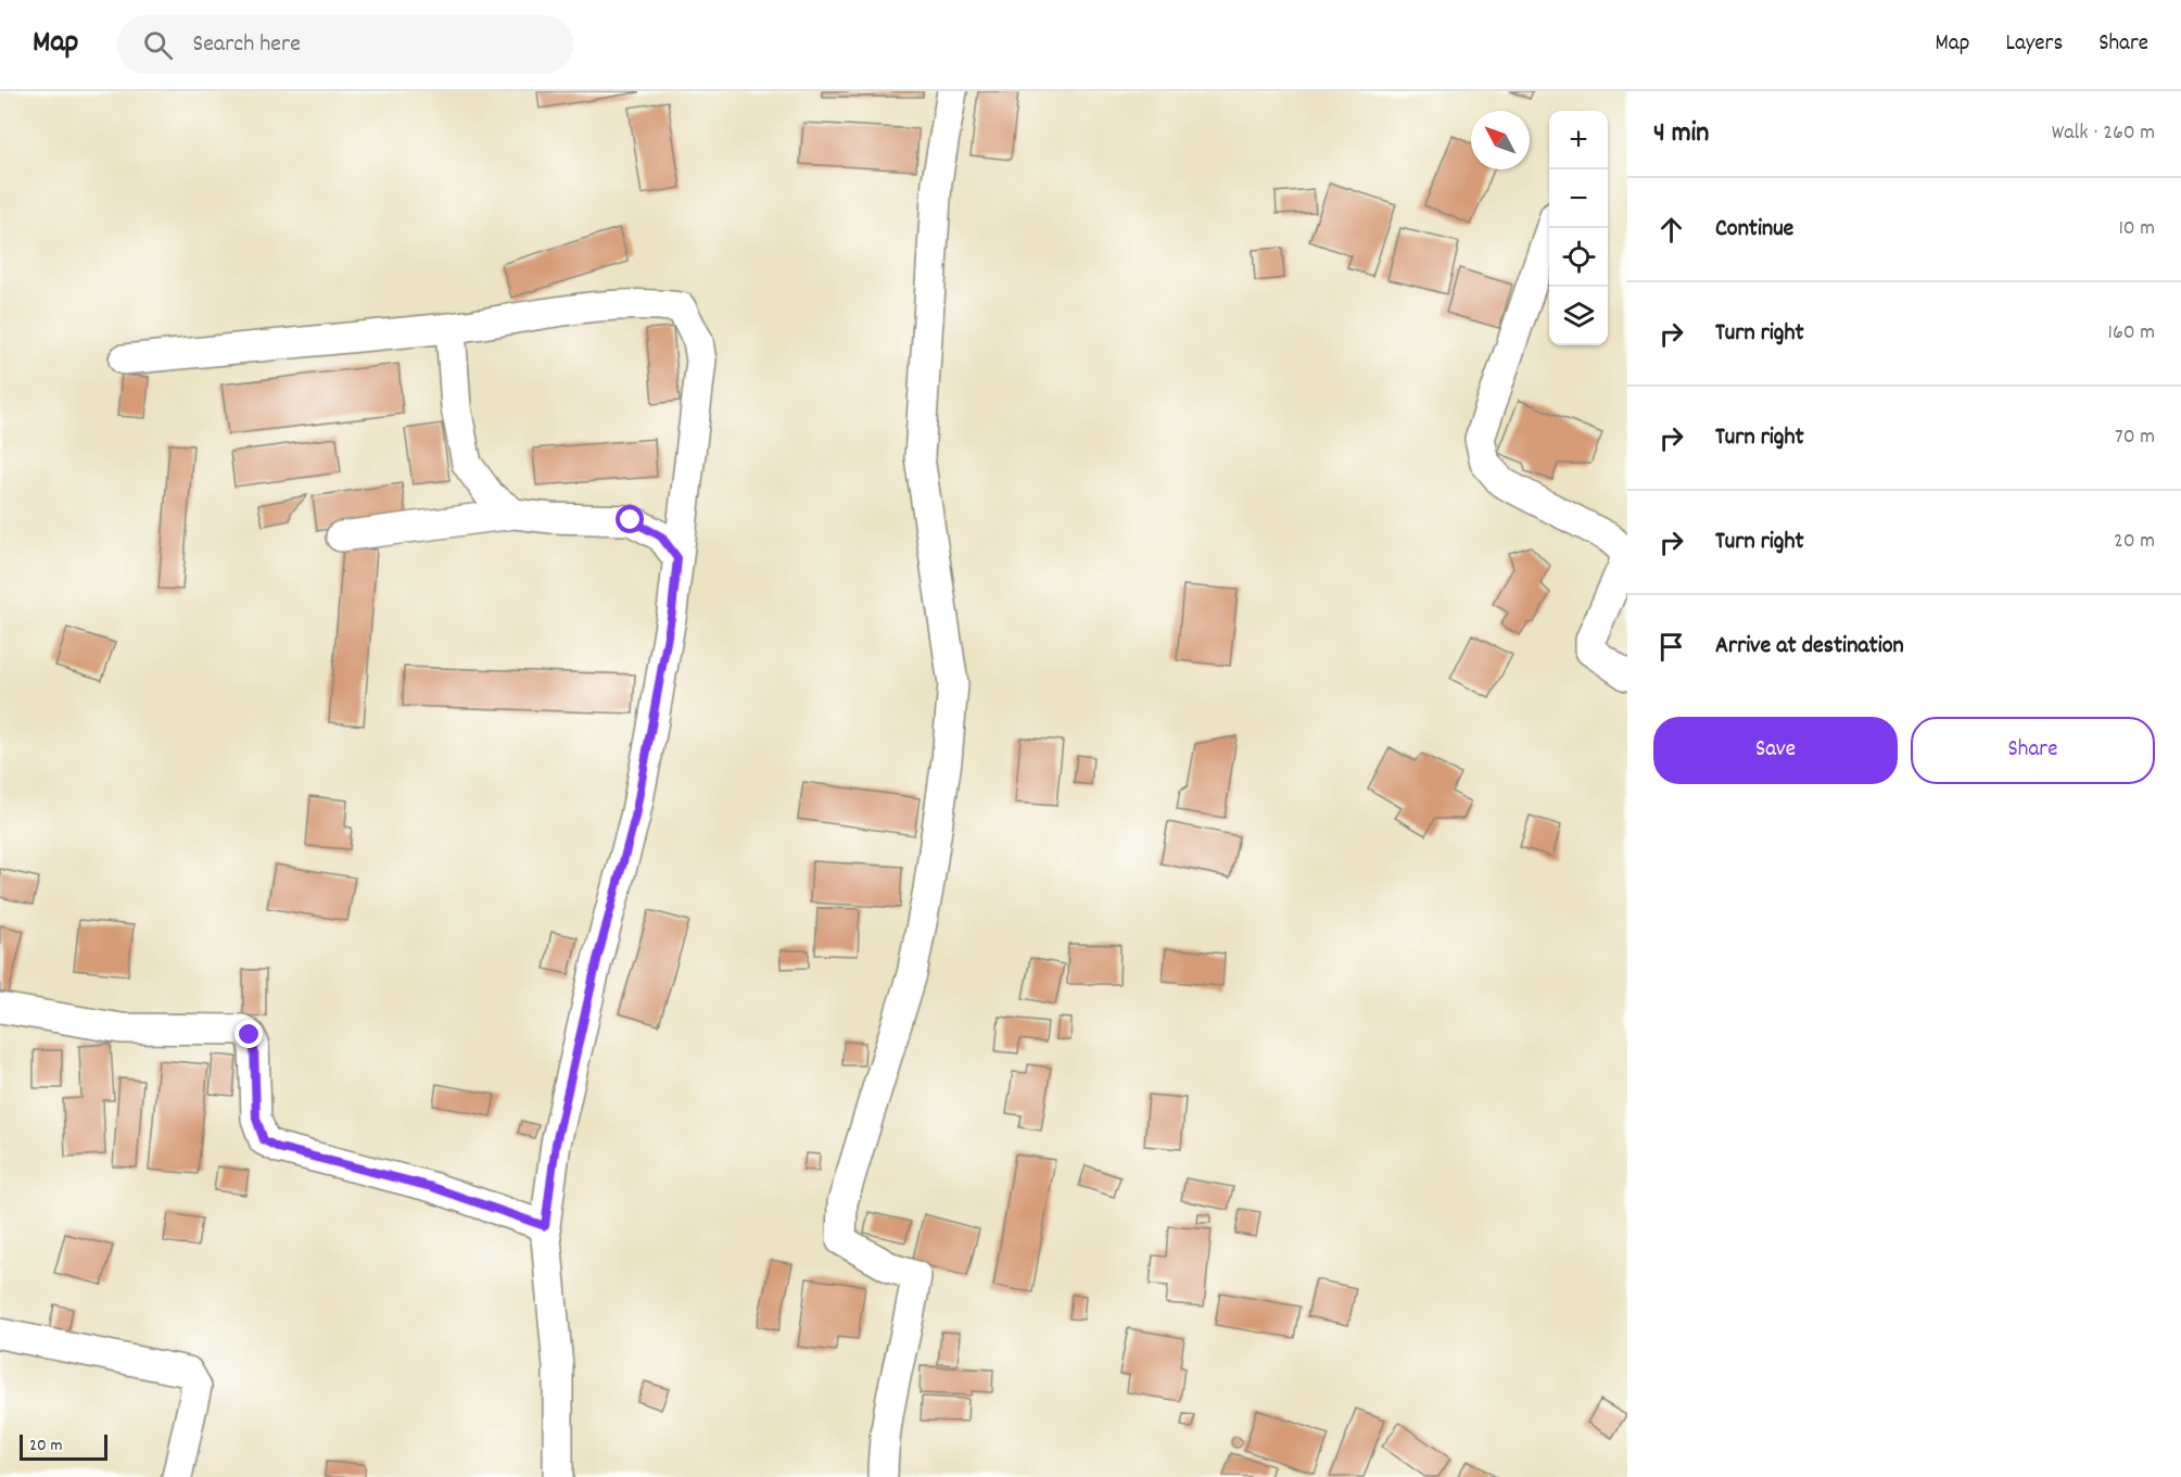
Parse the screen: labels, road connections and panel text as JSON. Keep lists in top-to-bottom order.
{
  "scale_bar": "20 m",
  "north": "top left",
  "page": {
    "header": "Map",
    "search": "Search here",
    "nav": ["Map", "Layers", "Share"],
    "heading": ["4 min", "Walk · 260 m"],
    "map_buttons": ["+", "−"],
    "list": [
      ["Continue", "10 m"],
      ["Turn right", "160 m"],
      ["Turn right", "70 m"],
      ["Turn right", "20 m"],
      "Arrive at destination"
    ],
    "buttons": ["Save", "Share"],
    "scale": "20 m"
  }
}
